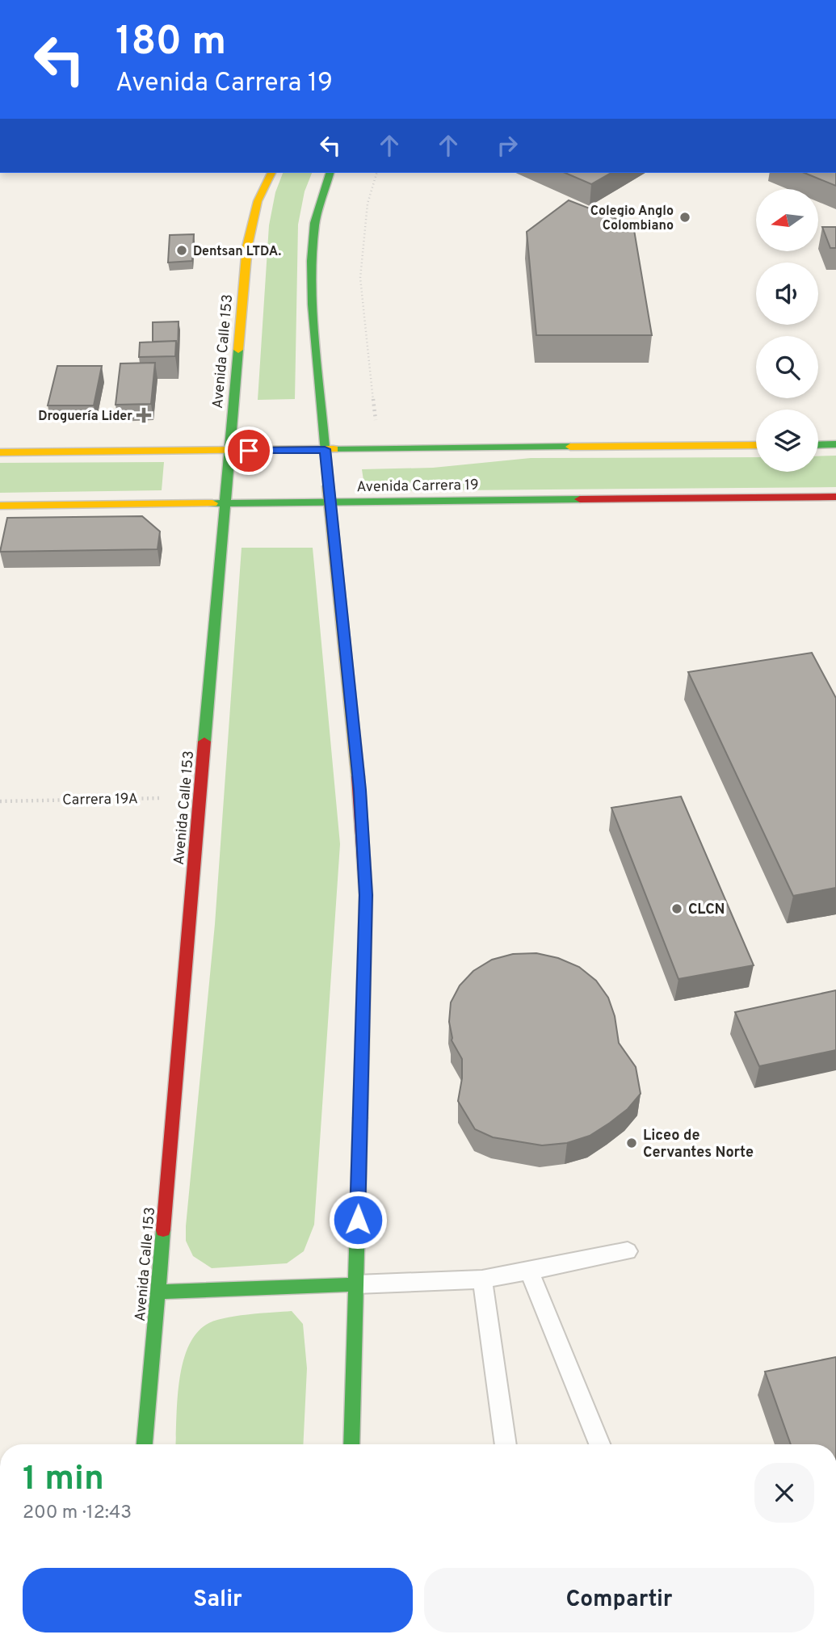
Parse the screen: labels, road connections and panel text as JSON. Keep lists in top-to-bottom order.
{
  "streets": {
    "main road": ["Avenida Calle 153", "Avenida Carrera 19"],
    "path": ["Carrera 19A"]
  },
  "crossings": [
    ["Avenida Calle 153", "Avenida Carrera 19"],
    ["Avenida Calle 153", "Carrera 19A"]
  ],
  "places": {
    "other": [
      "Colegio Anglo Colombiano",
      "Dentsan LTDA.",
      "CLCN",
      "Liceo de Cervantes Norte"
    ],
    "health": ["Droguería Lider"]
  },
  "north": "left",
  "page": {
    "turn": ["180 m", "Avenida Carrera 19"],
    "heading": ["1 min", "200 m · 12:43"],
    "buttons": ["Salir", "Compartir"]
  }
}
